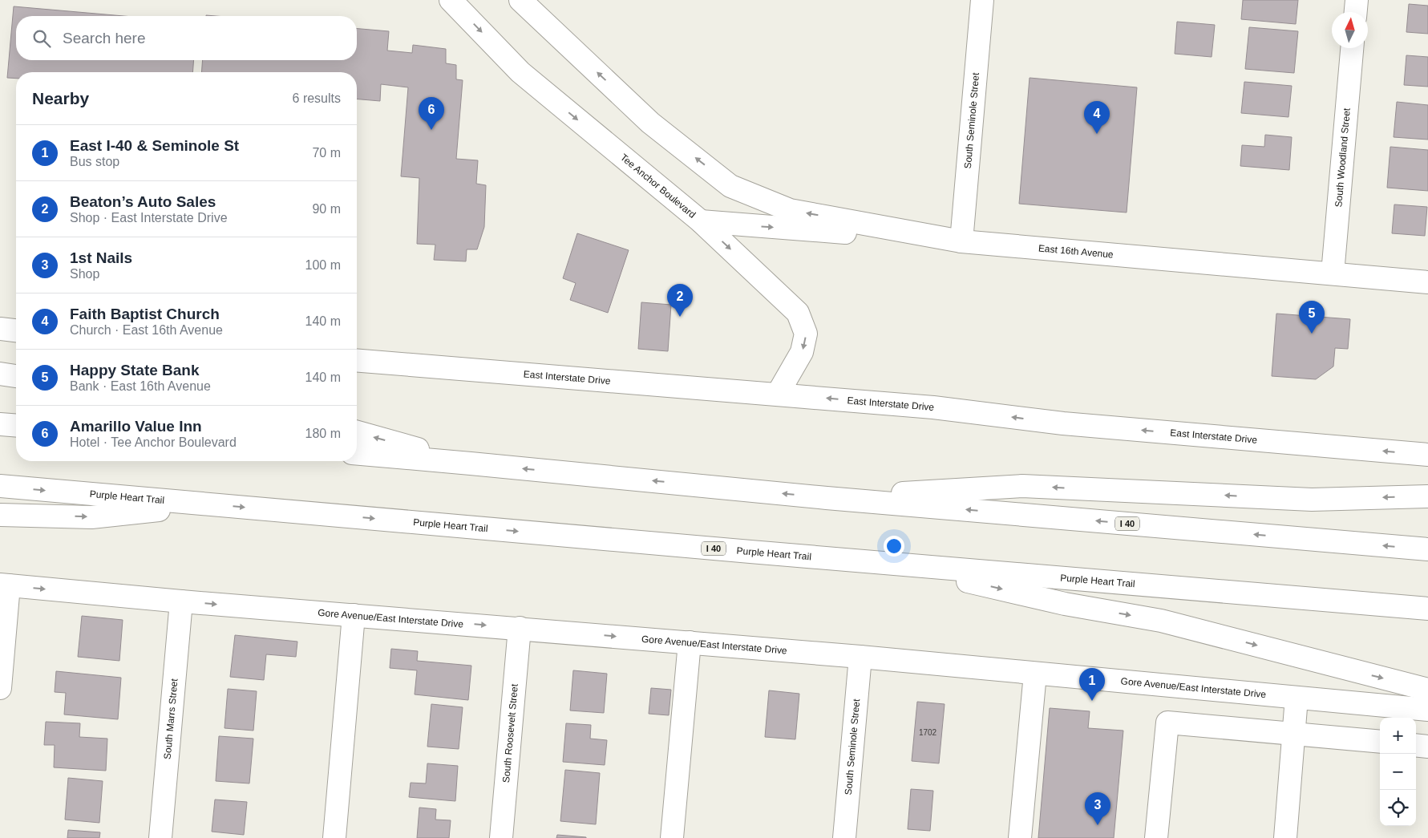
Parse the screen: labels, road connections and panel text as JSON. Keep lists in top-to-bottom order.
{
  "streets": {
    "main road": [
      "South Seminole Street",
      "South Woodland Street",
      "Tee Anchor Boulevard",
      "East 16th Avenue",
      "East Interstate Drive",
      "Purple Heart Trail",
      "I 40",
      "Gore Avenue/East Interstate Drive",
      "South Marrs Street",
      "South Roosevelt Street"
    ]
  },
  "crossings": [
    ["South Seminole Street", "East 16th Avenue"],
    ["South Seminole Street", "Gore Avenue/East Interstate Drive"],
    ["South Woodland Street", "East 16th Avenue"],
    ["Tee Anchor Boulevard", "East Interstate Drive"],
    ["Gore Avenue/East Interstate Drive", "South Marrs Street"],
    ["Gore Avenue/East Interstate Drive", "South Roosevelt Street"]
  ],
  "one_way": ["Tee Anchor Boulevard"],
  "house_numbers": ["1702"],
  "north": "top",
  "page": {
    "search": "Search here",
    "heading": ["Nearby", "6 results"],
    "pins": [
      "6",
      "4",
      "2",
      "5",
      "1",
      "3"
    ],
    "list": [
      {
        "mark": "1",
        "name": "East I-40 & Seminole St",
        "note": "Bus stop",
        "value": "70 m"
      },
      {
        "mark": "2",
        "name": "Beaton’s Auto Sales",
        "note": "Shop · East Interstate Drive",
        "value": "90 m"
      },
      {
        "mark": "3",
        "name": "1st Nails",
        "note": "Shop",
        "value": "100 m"
      },
      {
        "mark": "4",
        "name": "Faith Baptist Church",
        "note": "Church · East 16th Avenue",
        "value": "140 m"
      },
      {
        "mark": "5",
        "name": "Happy State Bank",
        "note": "Bank · East 16th Avenue",
        "value": "140 m"
      },
      {
        "mark": "6",
        "name": "Amarillo Value Inn",
        "note": "Hotel · Tee Anchor Boulevard",
        "value": "180 m"
      }
    ],
    "map_buttons": ["+", "−"]
  }
}
